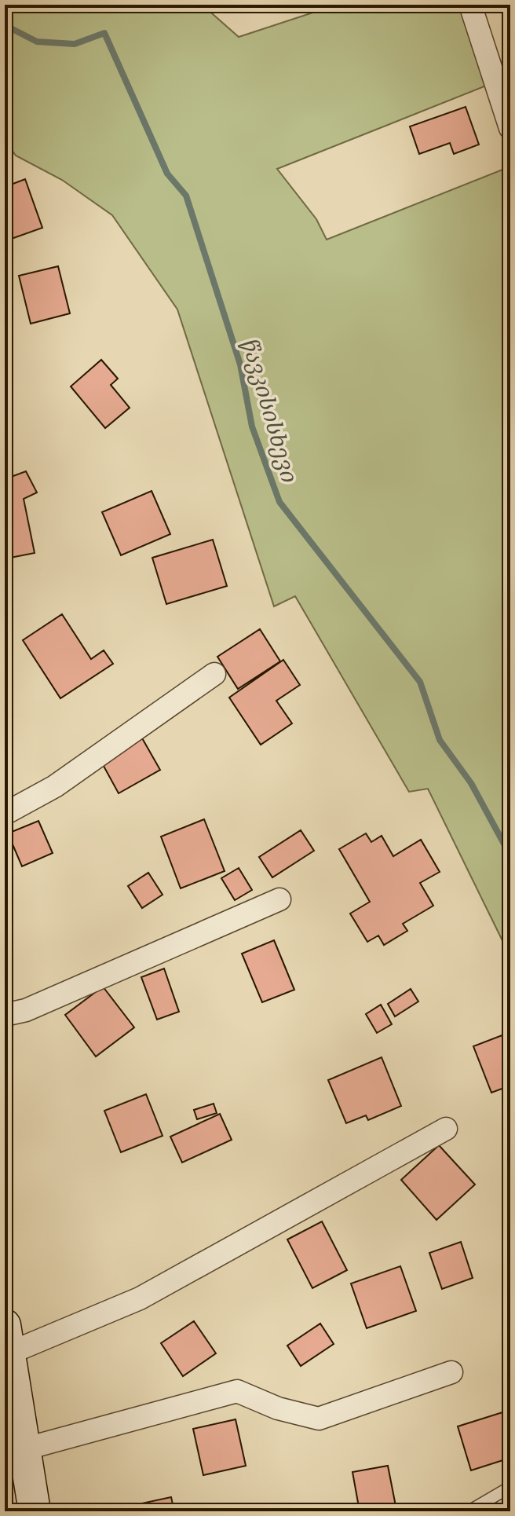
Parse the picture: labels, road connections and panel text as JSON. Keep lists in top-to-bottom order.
{
  "water": ["წავკისისხევი"]
}
